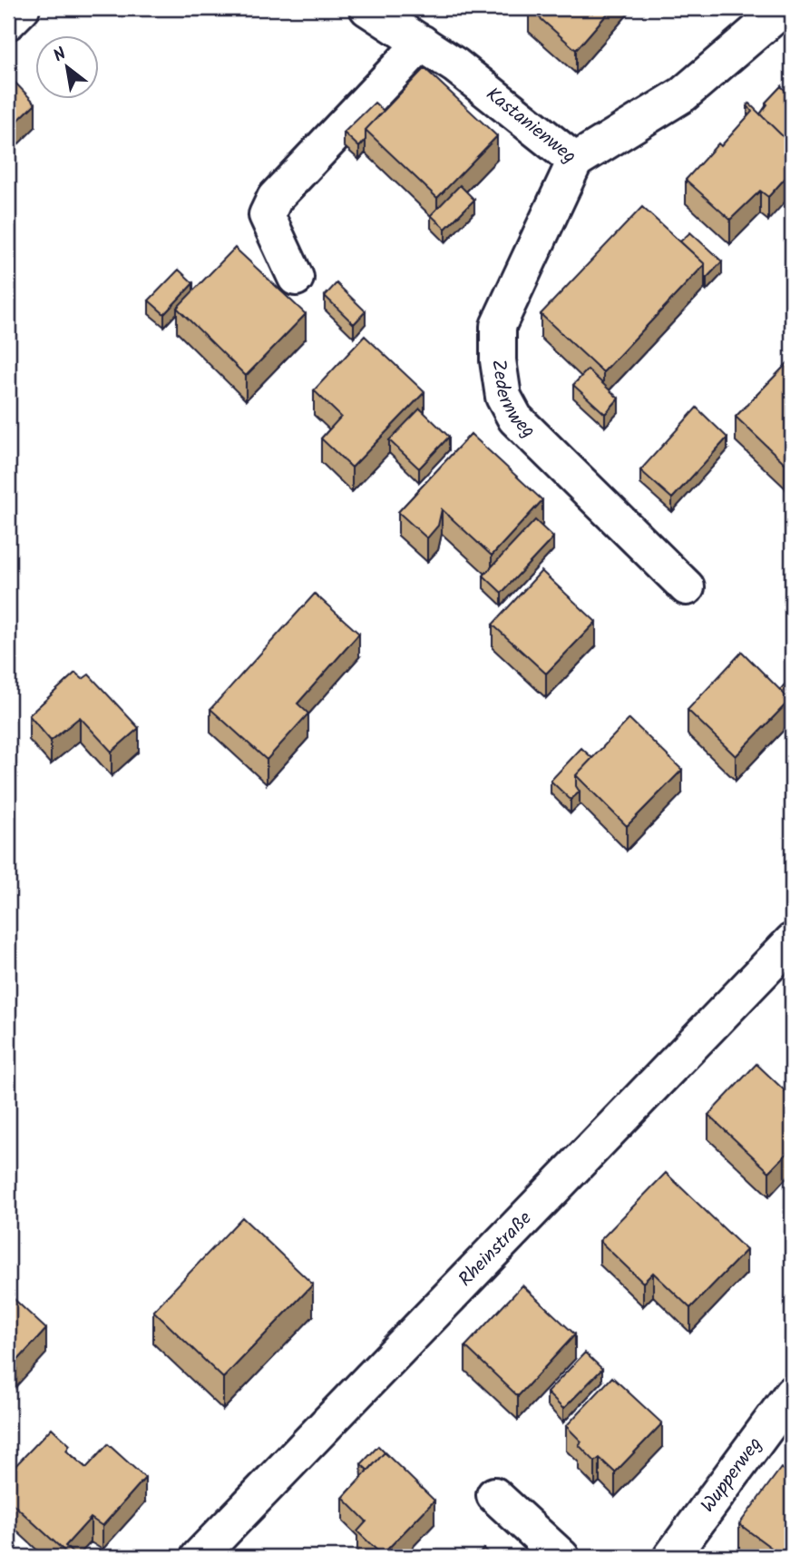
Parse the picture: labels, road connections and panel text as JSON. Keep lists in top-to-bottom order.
{
  "streets": {
    "street": [
      "Kastanienweg",
      "Zedernweg",
      "Rheinstraße",
      "Wupperweg"
    ]
  },
  "crossings": [
    ["Kastanienweg", "Zedernweg"]
  ],
  "north": "top left"
}
